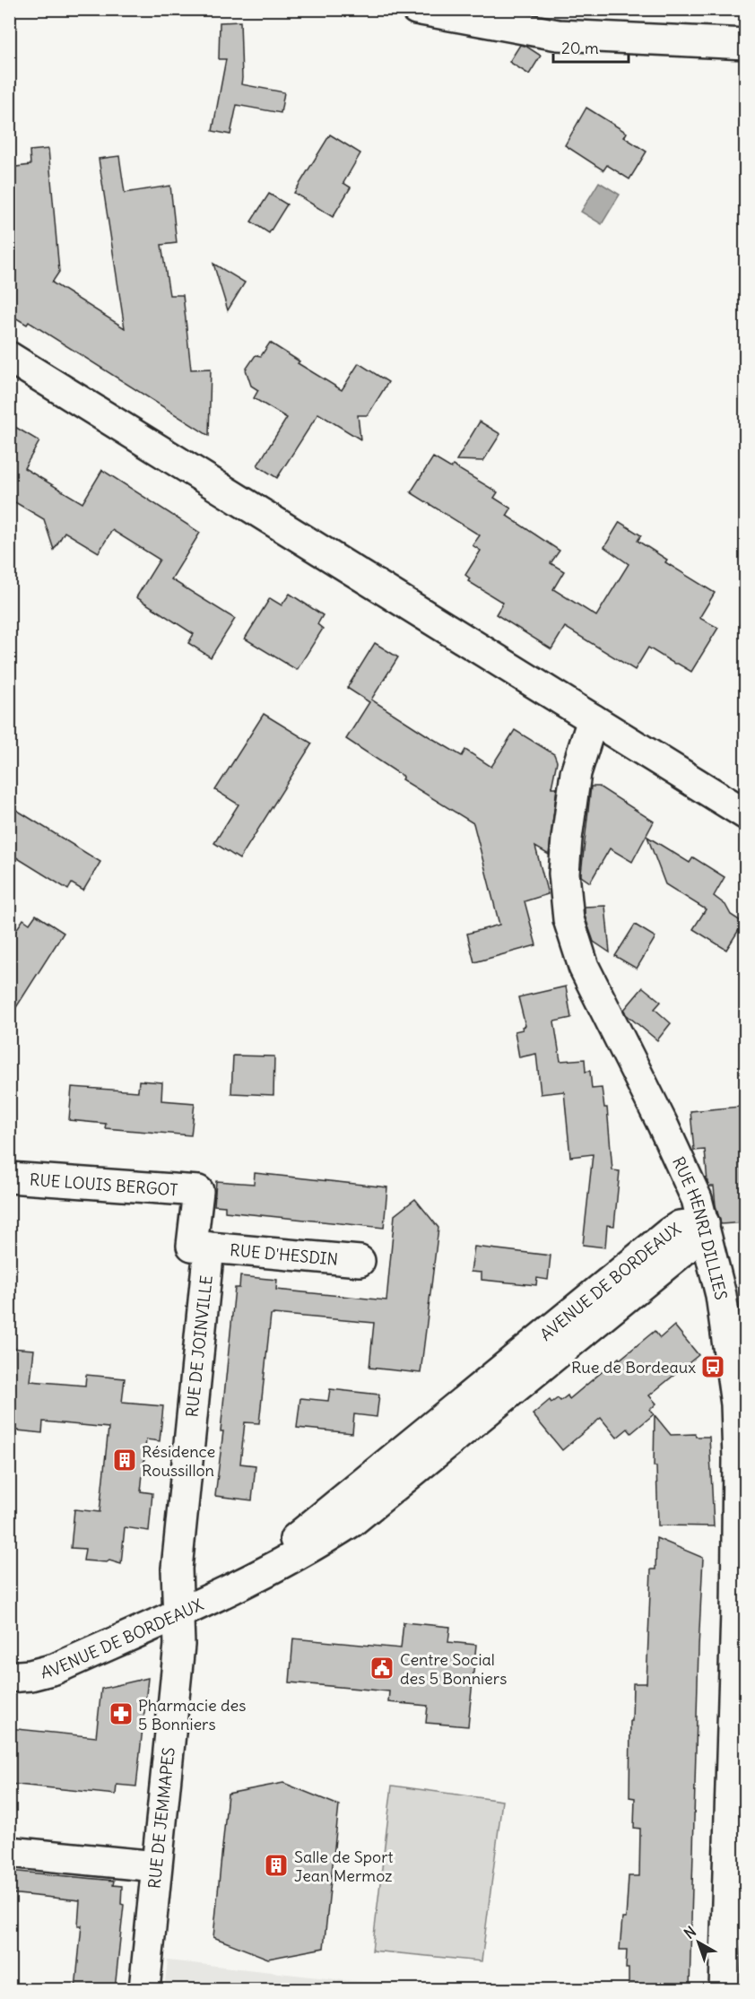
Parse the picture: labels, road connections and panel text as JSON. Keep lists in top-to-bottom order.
{
  "streets": {
    "street": [
      "RUE LOUIS BERGOT",
      "RUE HENRI DILLIES",
      "RUE D'HESDIN",
      "AVENUE DE BORDEAUX",
      "RUE DE JOINVILLE",
      "RUE DE JEMMAPES"
    ]
  },
  "crossings": [
    ["RUE LOUIS BERGOT", "RUE D'HESDIN"],
    ["RUE LOUIS BERGOT", "RUE DE JOINVILLE"],
    ["RUE HENRI DILLIES", "AVENUE DE BORDEAUX"],
    ["RUE D'HESDIN", "RUE DE JOINVILLE"],
    ["AVENUE DE BORDEAUX", "RUE DE JOINVILLE"],
    ["AVENUE DE BORDEAUX", "RUE DE JEMMAPES"],
    ["RUE DE JOINVILLE", "RUE DE JEMMAPES"]
  ],
  "places": {
    "bus stop": ["Rue de Bordeaux"],
    "building": ["Résidence Roussillon", "Salle de Sport Jean Mermoz"],
    "public building": ["Centre Social des 5 Bonniers"],
    "pharmacy": ["Pharmacie des 5 Bonniers"]
  },
  "scale_bar": "20 m",
  "north": "top left"
}
